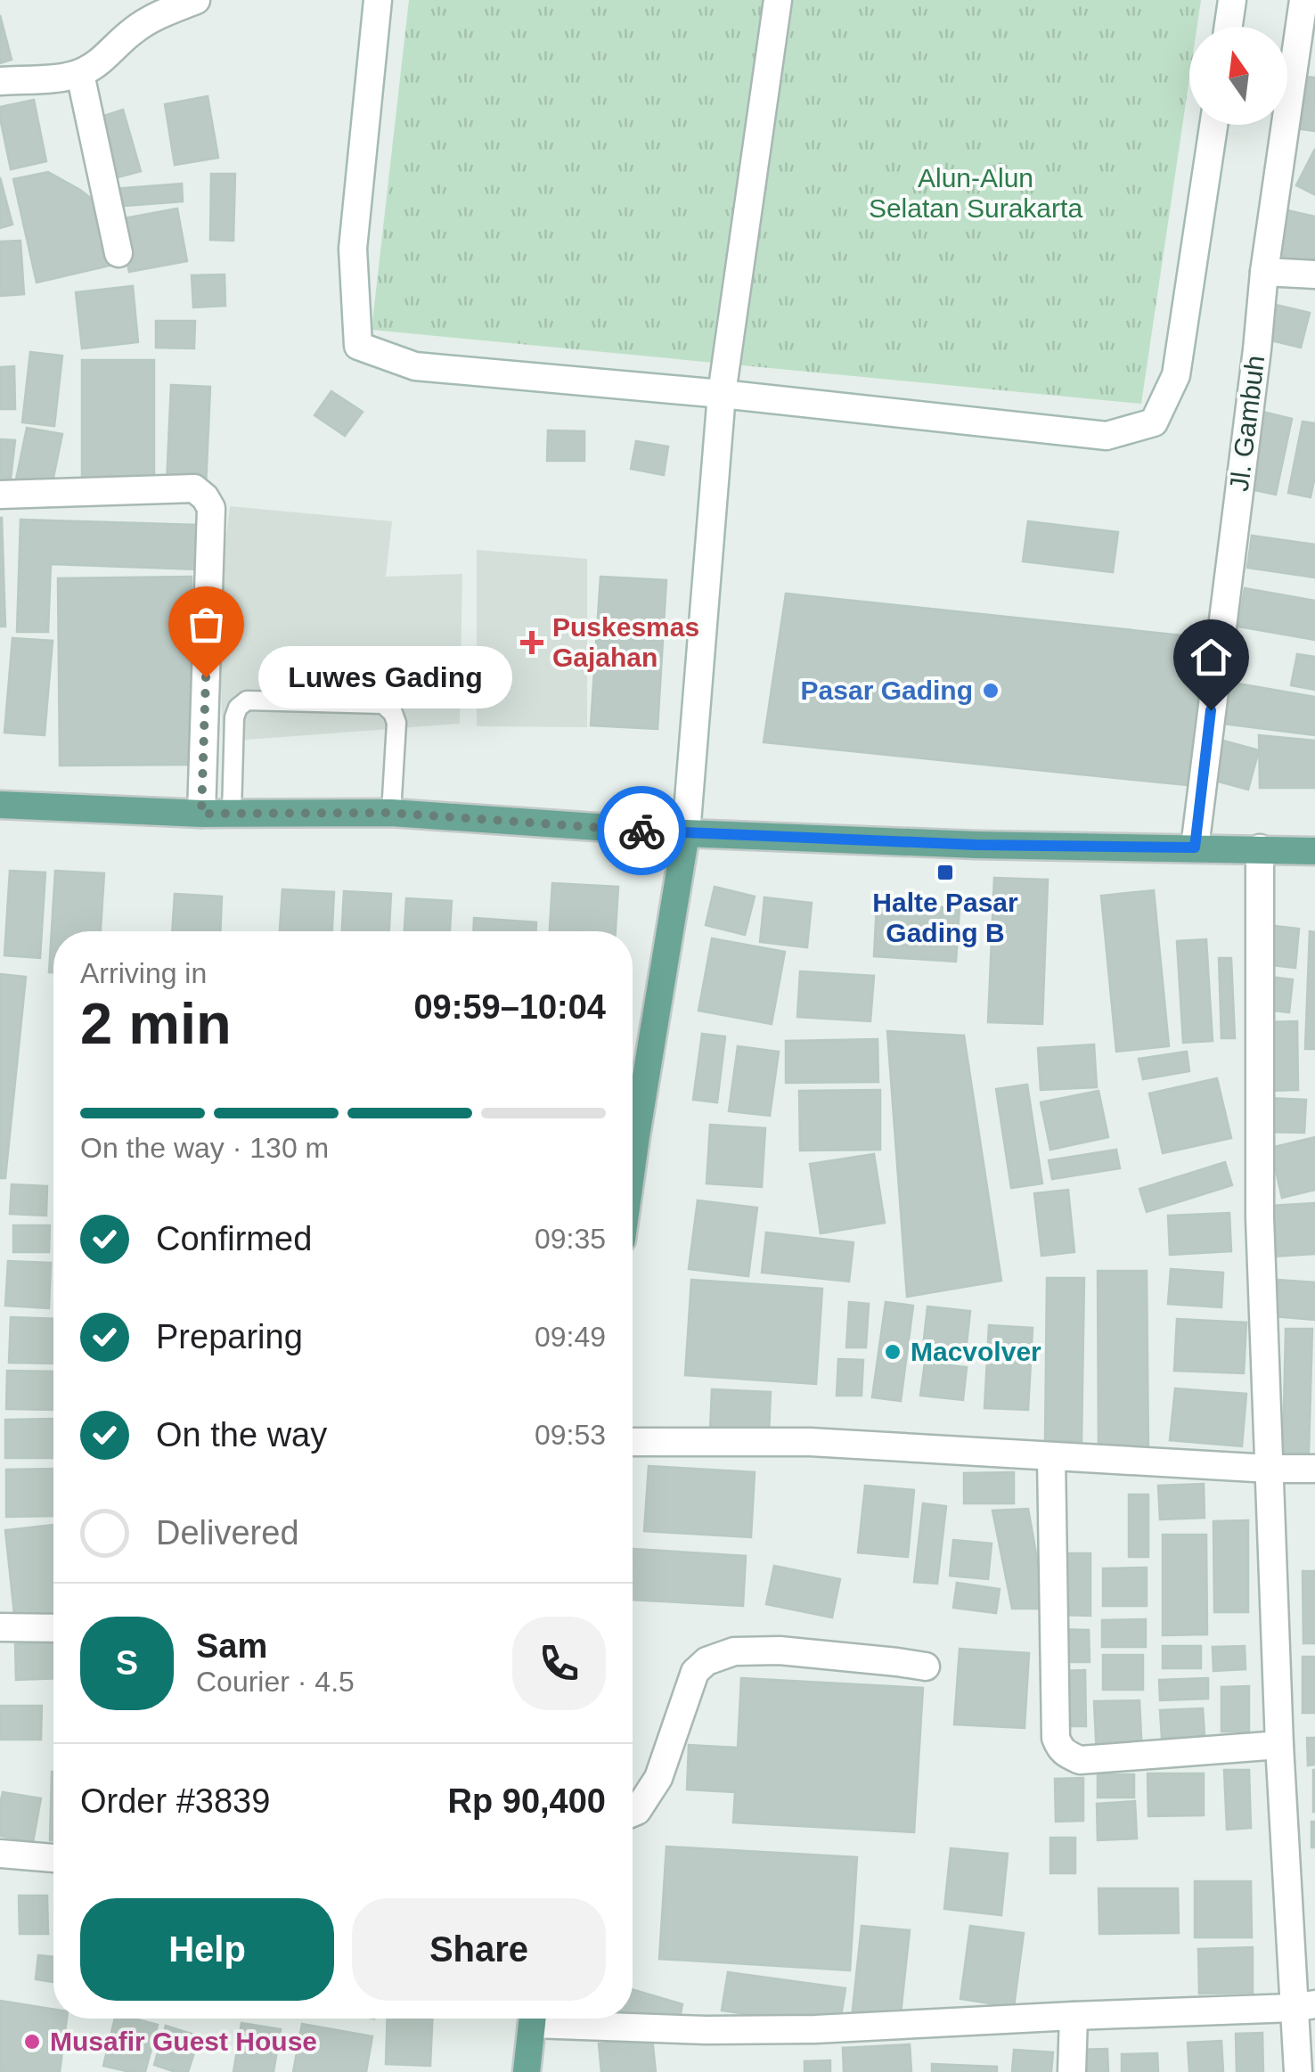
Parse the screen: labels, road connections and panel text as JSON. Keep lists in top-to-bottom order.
{
  "streets": {
    "street": ["Jl. Gambuh"]
  },
  "parks": ["Alun-Alun Selatan Surakarta"],
  "places": {
    "health": ["Puskesmas Gajahan"],
    "other": [
      "Luwes Gading",
      "Pasar Gading",
      "Macvolver",
      "Musafir Guest House"
    ],
    "transit": ["Halte Pasar Gading B"]
  },
  "north": "top",
  "page": {
    "bubble": "Luwes Gading",
    "heading": ["2 min", "Arriving in", "09:59–10:04"],
    "panel": [
      "Sam",
      "Courier · 4.5",
      "Order #3839",
      "Rp 90,400"
    ],
    "bar": "On the way · 130 m",
    "list": [
      ["Confirmed", "09:35"],
      ["Preparing", "09:49"],
      ["On the way", "09:53"],
      "Delivered"
    ],
    "round": "S",
    "buttons": ["Help", "Share"]
  }
}
